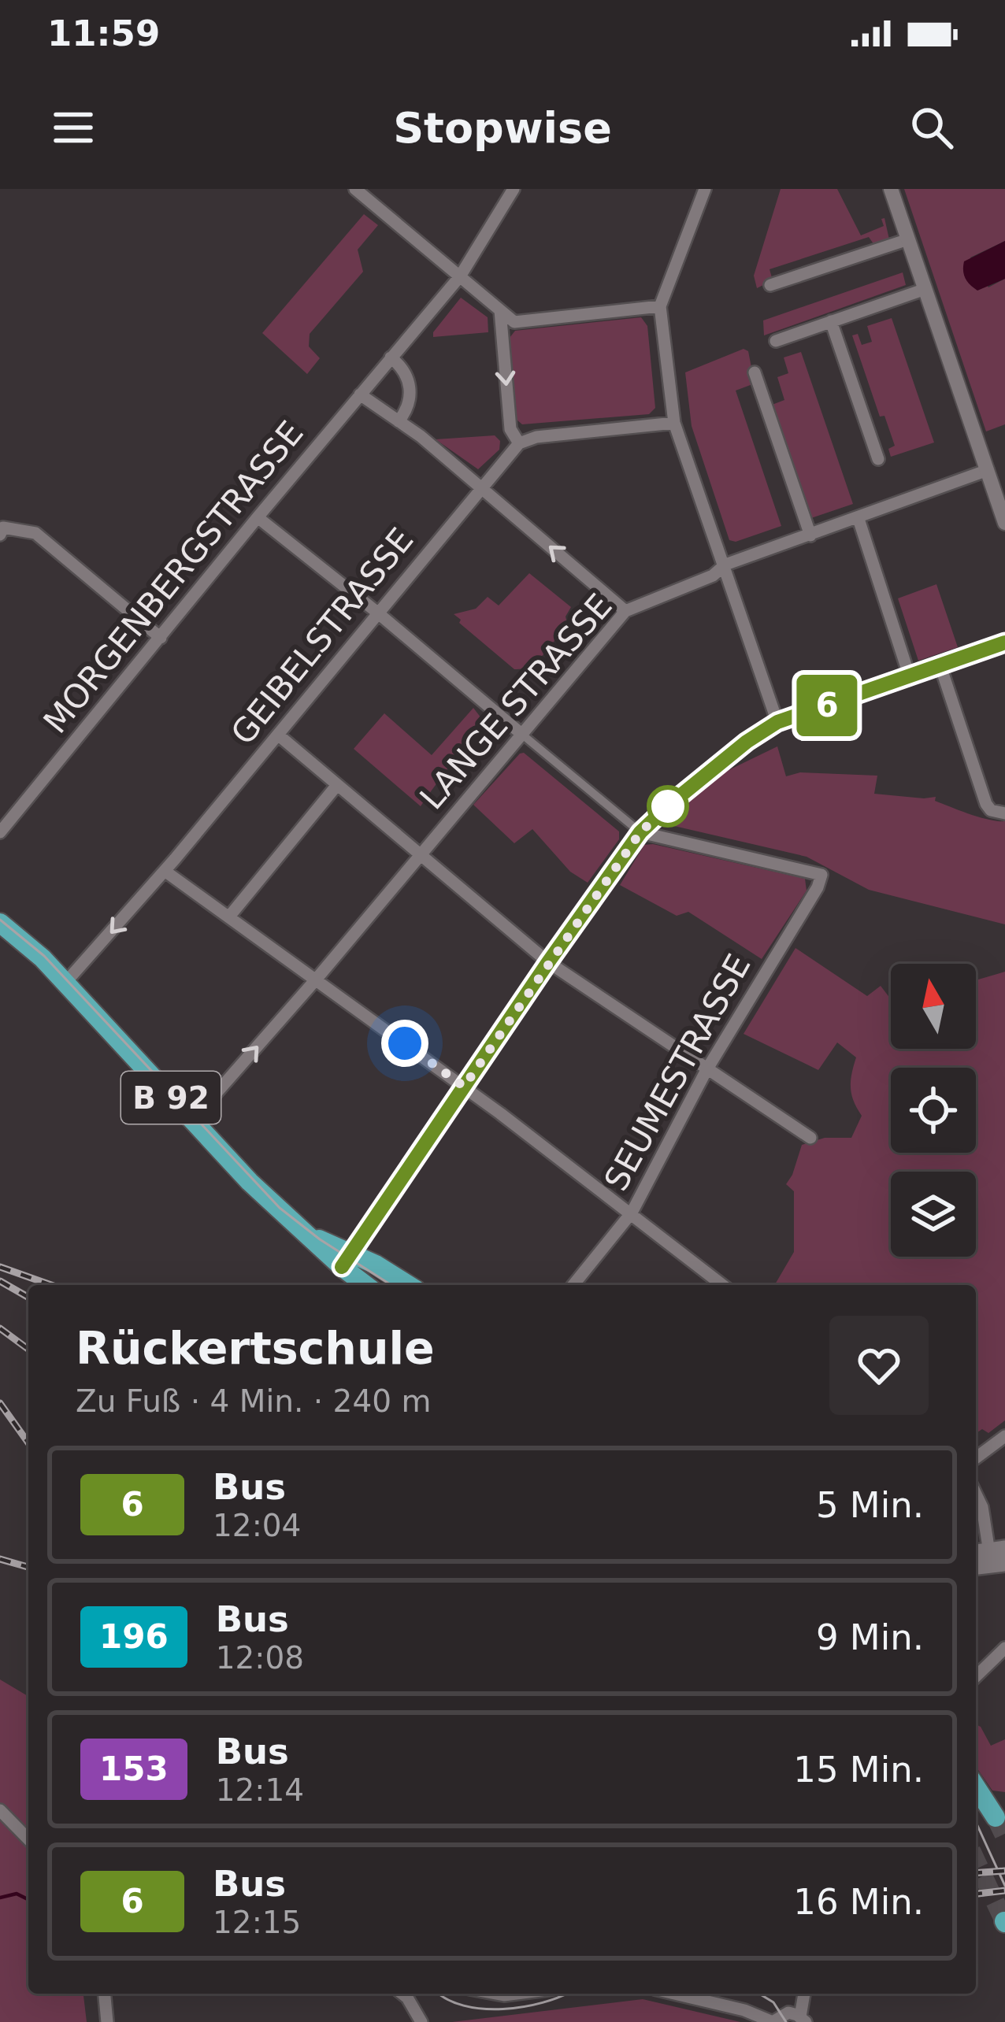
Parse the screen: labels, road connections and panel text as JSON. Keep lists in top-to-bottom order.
{
  "streets": {
    "main road": ["B 92"],
    "street": [
      "MORGENBERGSTRASSE",
      "GEIBELSTRASSE",
      "LANGE STRASSE",
      "SEUMESTRASSE"
    ]
  },
  "crossings": [
    ["GEIBELSTRASSE", "B 92"],
    ["LANGE STRASSE", "B 92"]
  ],
  "lines": ["bus line 6"],
  "north": "top",
  "page": {
    "status": "11:59",
    "header": "Stopwise",
    "on_map": "6",
    "heading": ["Rückertschule", "Zu Fuß · 4 Min. · 240 m"],
    "list": [
      {
        "mark": "6",
        "name": "Bus",
        "note": "12:04",
        "value": "5 Min."
      },
      {
        "mark": "196",
        "name": "Bus",
        "note": "12:08",
        "value": "9 Min."
      },
      {
        "mark": "153",
        "name": "Bus",
        "note": "12:14",
        "value": "15 Min."
      },
      {
        "mark": "6",
        "name": "Bus",
        "note": "12:15",
        "value": "16 Min."
      }
    ]
  }
}
